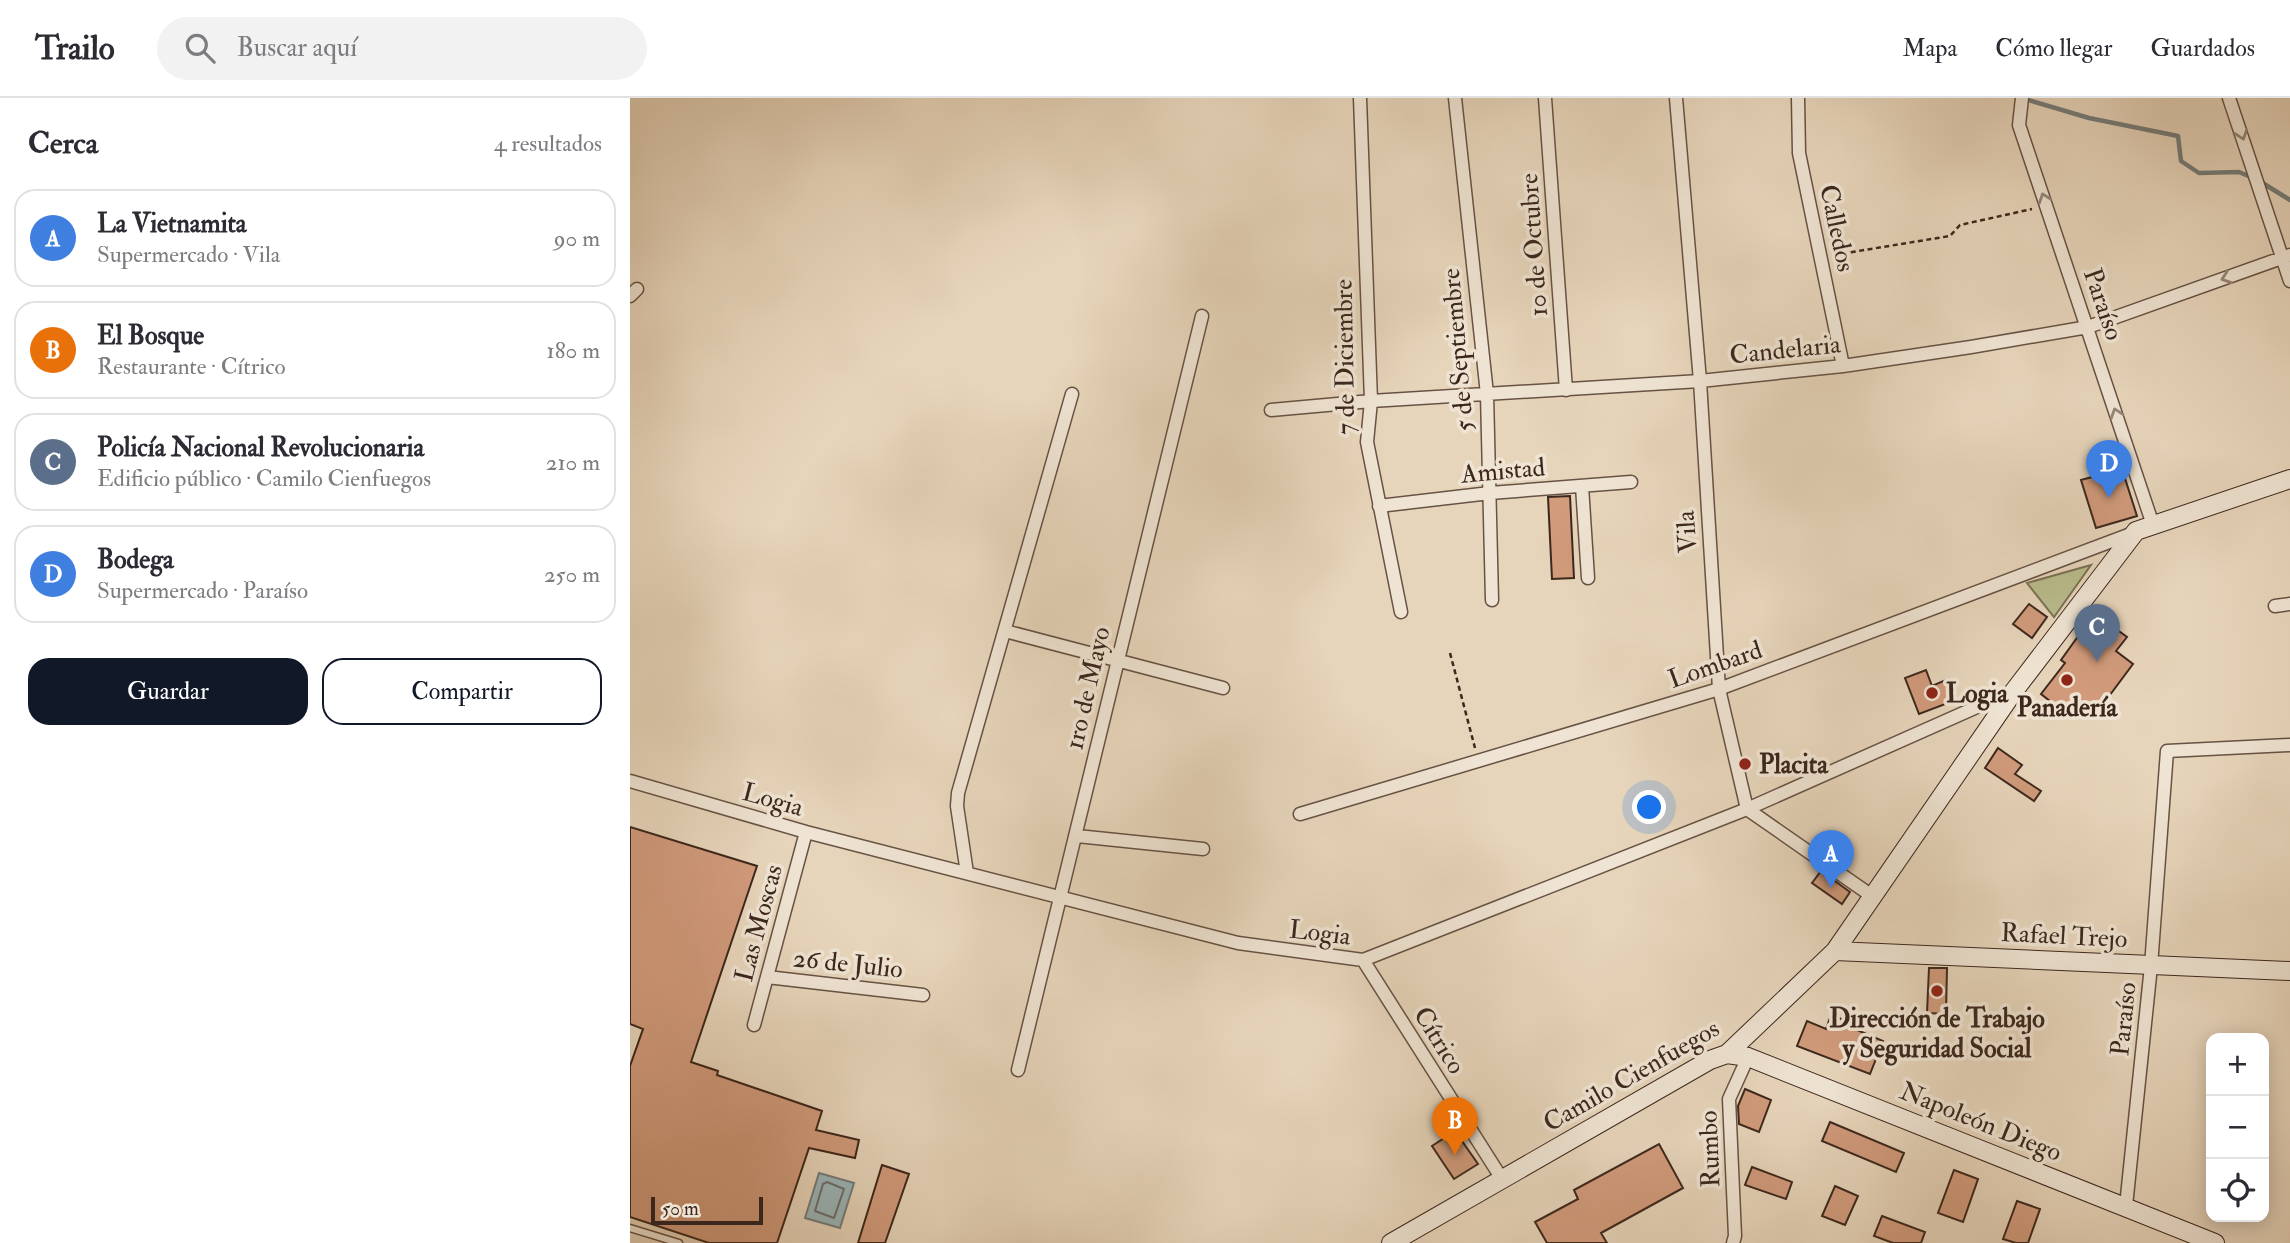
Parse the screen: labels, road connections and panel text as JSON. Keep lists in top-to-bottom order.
{
  "streets": {
    "main road": ["Rafael Trejo", "Camilo Cienfuegos", "Napoleón Diego"],
    "street": [
      "Calledos",
      "10 de Octubre",
      "Paraíso",
      "Candelaria",
      "5 de Septiembre",
      "7 de Diciembre",
      "Amistad",
      "Vila",
      "Lombard",
      "1ro de Mayo",
      "Logia",
      "Las Moscas",
      "26 de Julio",
      "Cítrico",
      "Rumbo"
    ]
  },
  "crossings": [
    ["Calledos", "Candelaria"],
    ["10 de Octubre", "Candelaria"],
    ["Paraíso", "Candelaria"],
    ["Paraíso", "Lombard"],
    ["Paraíso", "Rafael Trejo"],
    ["Paraíso", "Camilo Cienfuegos"],
    ["Paraíso", "Napoleón Diego"],
    ["Candelaria", "5 de Septiembre"],
    ["Candelaria", "7 de Diciembre"],
    ["Candelaria", "Vila"],
    ["5 de Septiembre", "Amistad"],
    ["7 de Diciembre", "Amistad"],
    ["Vila", "Lombard"],
    ["Vila", "Logia"],
    ["Lombard", "Camilo Cienfuegos"],
    ["1ro de Mayo", "Logia"],
    ["Logia", "Las Moscas"],
    ["Logia", "Cítrico"],
    ["Logia", "Camilo Cienfuegos"],
    ["Las Moscas", "26 de Julio"],
    ["Rafael Trejo", "Camilo Cienfuegos"],
    ["Cítrico", "Camilo Cienfuegos"],
    ["Camilo Cienfuegos", "Napoleón Diego"],
    ["Napoleón Diego", "Rumbo"]
  ],
  "places": [
    "Panadería",
    "Logia",
    "Placita",
    "Dirección de Trabajo y Seguridad Social"
  ],
  "scale_bar": "50 m",
  "page": {
    "header": "Trailo",
    "search": "Buscar aquí",
    "nav": ["Mapa", "Cómo llegar", "Guardados"],
    "heading": ["Cerca", "4 resultados"],
    "list": [
      {
        "mark": "A",
        "name": "La Vietnamita",
        "note": "Supermercado · Vila",
        "value": "90 m"
      },
      {
        "mark": "B",
        "name": "El Bosque",
        "note": "Restaurante · Cítrico",
        "value": "180 m"
      },
      {
        "mark": "C",
        "name": "Policía Nacional Revolucionaria",
        "note": "Edificio público · Camilo Cienfuegos",
        "value": "210 m"
      },
      {
        "mark": "D",
        "name": "Bodega",
        "note": "Supermercado · Paraíso",
        "value": "250 m"
      }
    ],
    "pins": [
      "D",
      "C",
      "A",
      "B"
    ],
    "buttons": ["Guardar", "Compartir"],
    "map_buttons": ["+", "−"],
    "scale": "50 m"
  }
}
